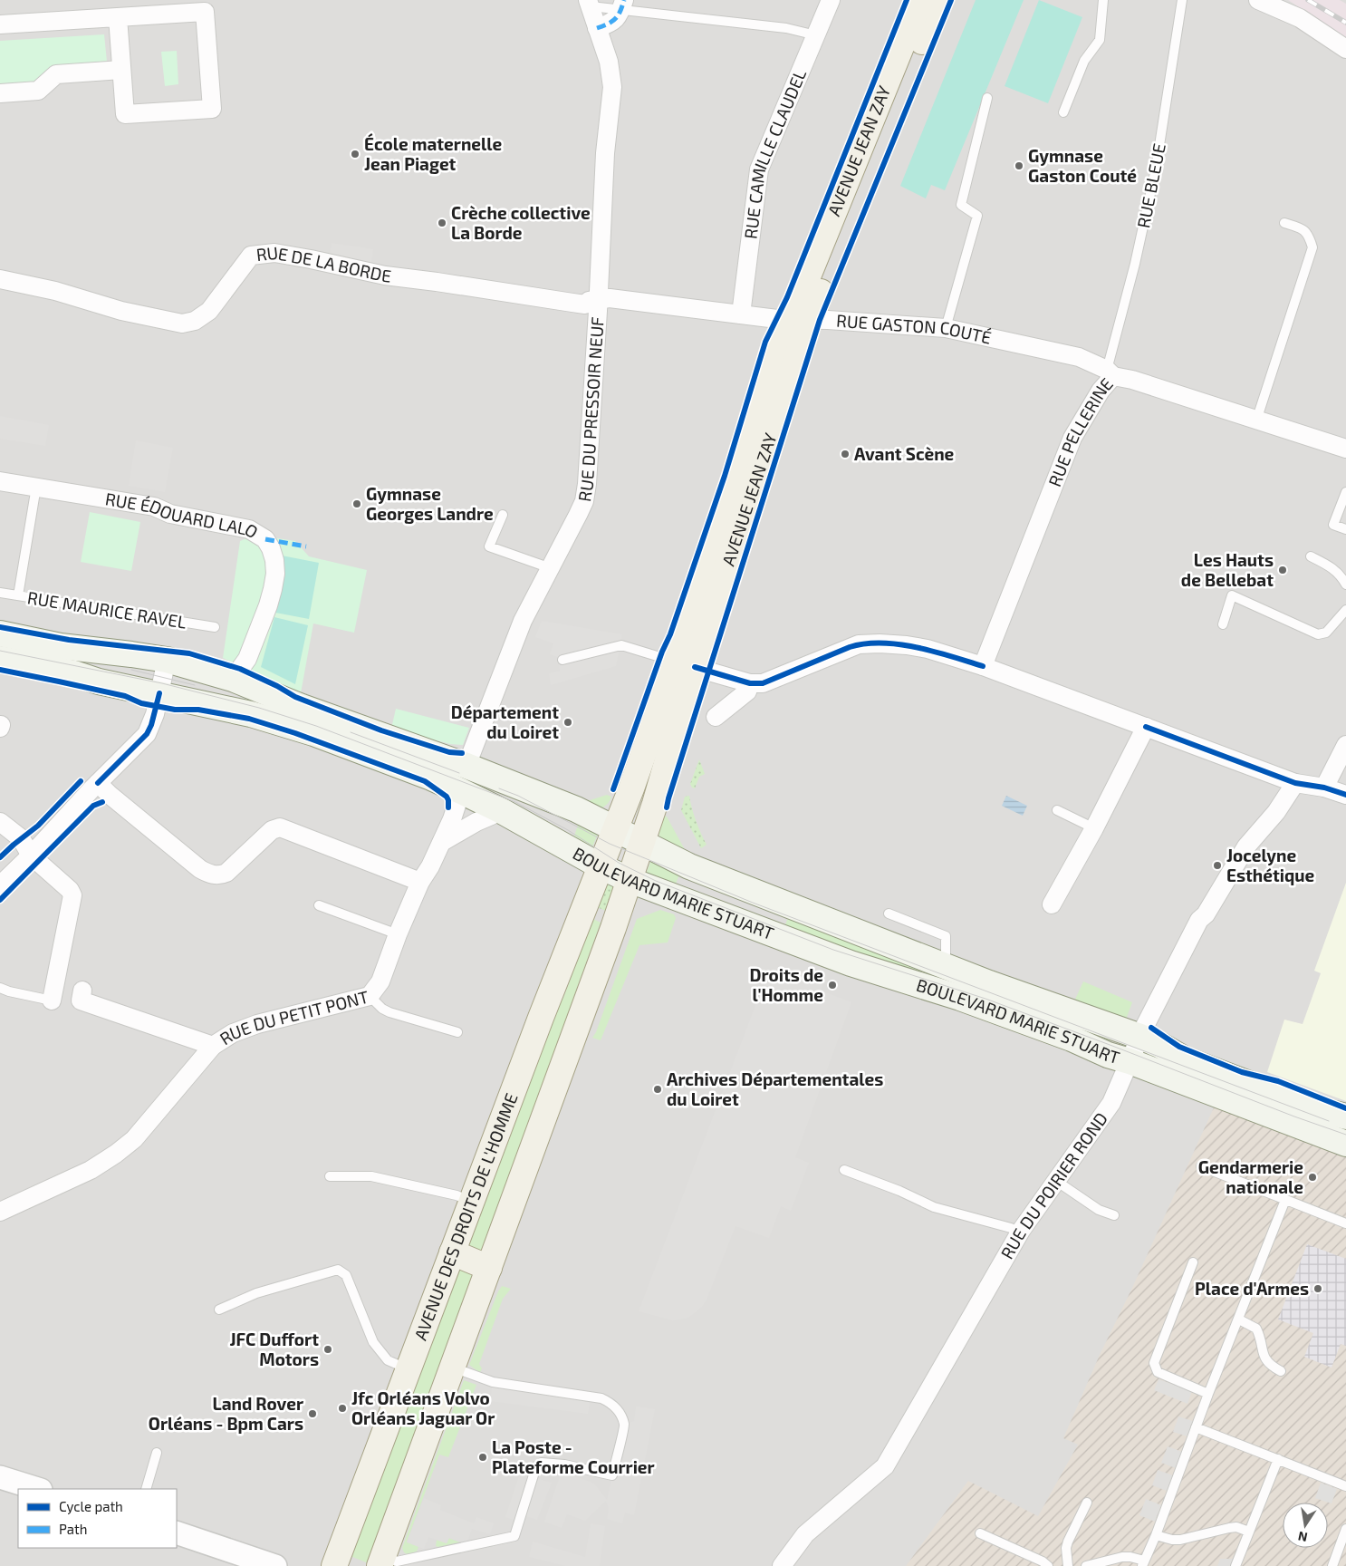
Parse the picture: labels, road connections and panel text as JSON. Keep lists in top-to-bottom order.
{
  "streets": {
    "main road": ["AVENUE JEAN ZAY", "BOULEVARD MARIE STUART", "AVENUE DES DROITS DE L'HOMME"],
    "street": [
      "RUE CAMILLE CLAUDEL",
      "RUE DE LA BORDE",
      "RUE GASTON COUTÉ",
      "RUE DU PRESSOIR NEUF",
      "RUE PELLERINE",
      "RUE ÉDOUARD LALO",
      "RUE DU PETIT PONT",
      "RUE DU POIRIER ROND"
    ],
    "lane": ["RUE BLEUE", "RUE MAURICE RAVEL"]
  },
  "crossings": [
    ["AVENUE JEAN ZAY", "RUE GASTON COUTÉ"],
    ["AVENUE JEAN ZAY", "BOULEVARD MARIE STUART"],
    ["AVENUE JEAN ZAY", "AVENUE DES DROITS DE L'HOMME"],
    ["RUE CAMILLE CLAUDEL", "RUE GASTON COUTÉ"],
    ["RUE BLEUE", "RUE GASTON COUTÉ"],
    ["RUE BLEUE", "RUE PELLERINE"],
    ["RUE DE LA BORDE", "RUE GASTON COUTÉ"],
    ["RUE DE LA BORDE", "RUE DU PRESSOIR NEUF"],
    ["RUE GASTON COUTÉ", "RUE DU PRESSOIR NEUF"],
    ["RUE GASTON COUTÉ", "RUE PELLERINE"],
    ["RUE DU PRESSOIR NEUF", "BOULEVARD MARIE STUART"],
    ["RUE ÉDOUARD LALO", "BOULEVARD MARIE STUART"],
    ["BOULEVARD MARIE STUART", "RUE DU PETIT PONT"],
    ["BOULEVARD MARIE STUART", "RUE DU POIRIER ROND"],
    ["BOULEVARD MARIE STUART", "AVENUE DES DROITS DE L'HOMME"]
  ],
  "places": [
    "École maternelle Jean Piaget",
    "Gymnase Gaston Couté",
    "Crèche collective La Borde",
    "Avant Scène",
    "Gymnase Georges Landre",
    "Les Hauts de Bellebat",
    "Département du Loiret",
    "Jocelyne Esthétique",
    "Droits de l'Homme",
    "Archives Départementales du Loiret",
    "Gendarmerie nationale",
    "Place d'Armes",
    "JFC Duffort Motors",
    "Jfc Orléans Volvo Orléans Jaguar Or",
    "Land Rover Orléans - Bpm Cars",
    "La Poste - Plateforme Courrier"
  ],
  "legend": ["Cycle path", "Path"],
  "north": "bottom"
}
